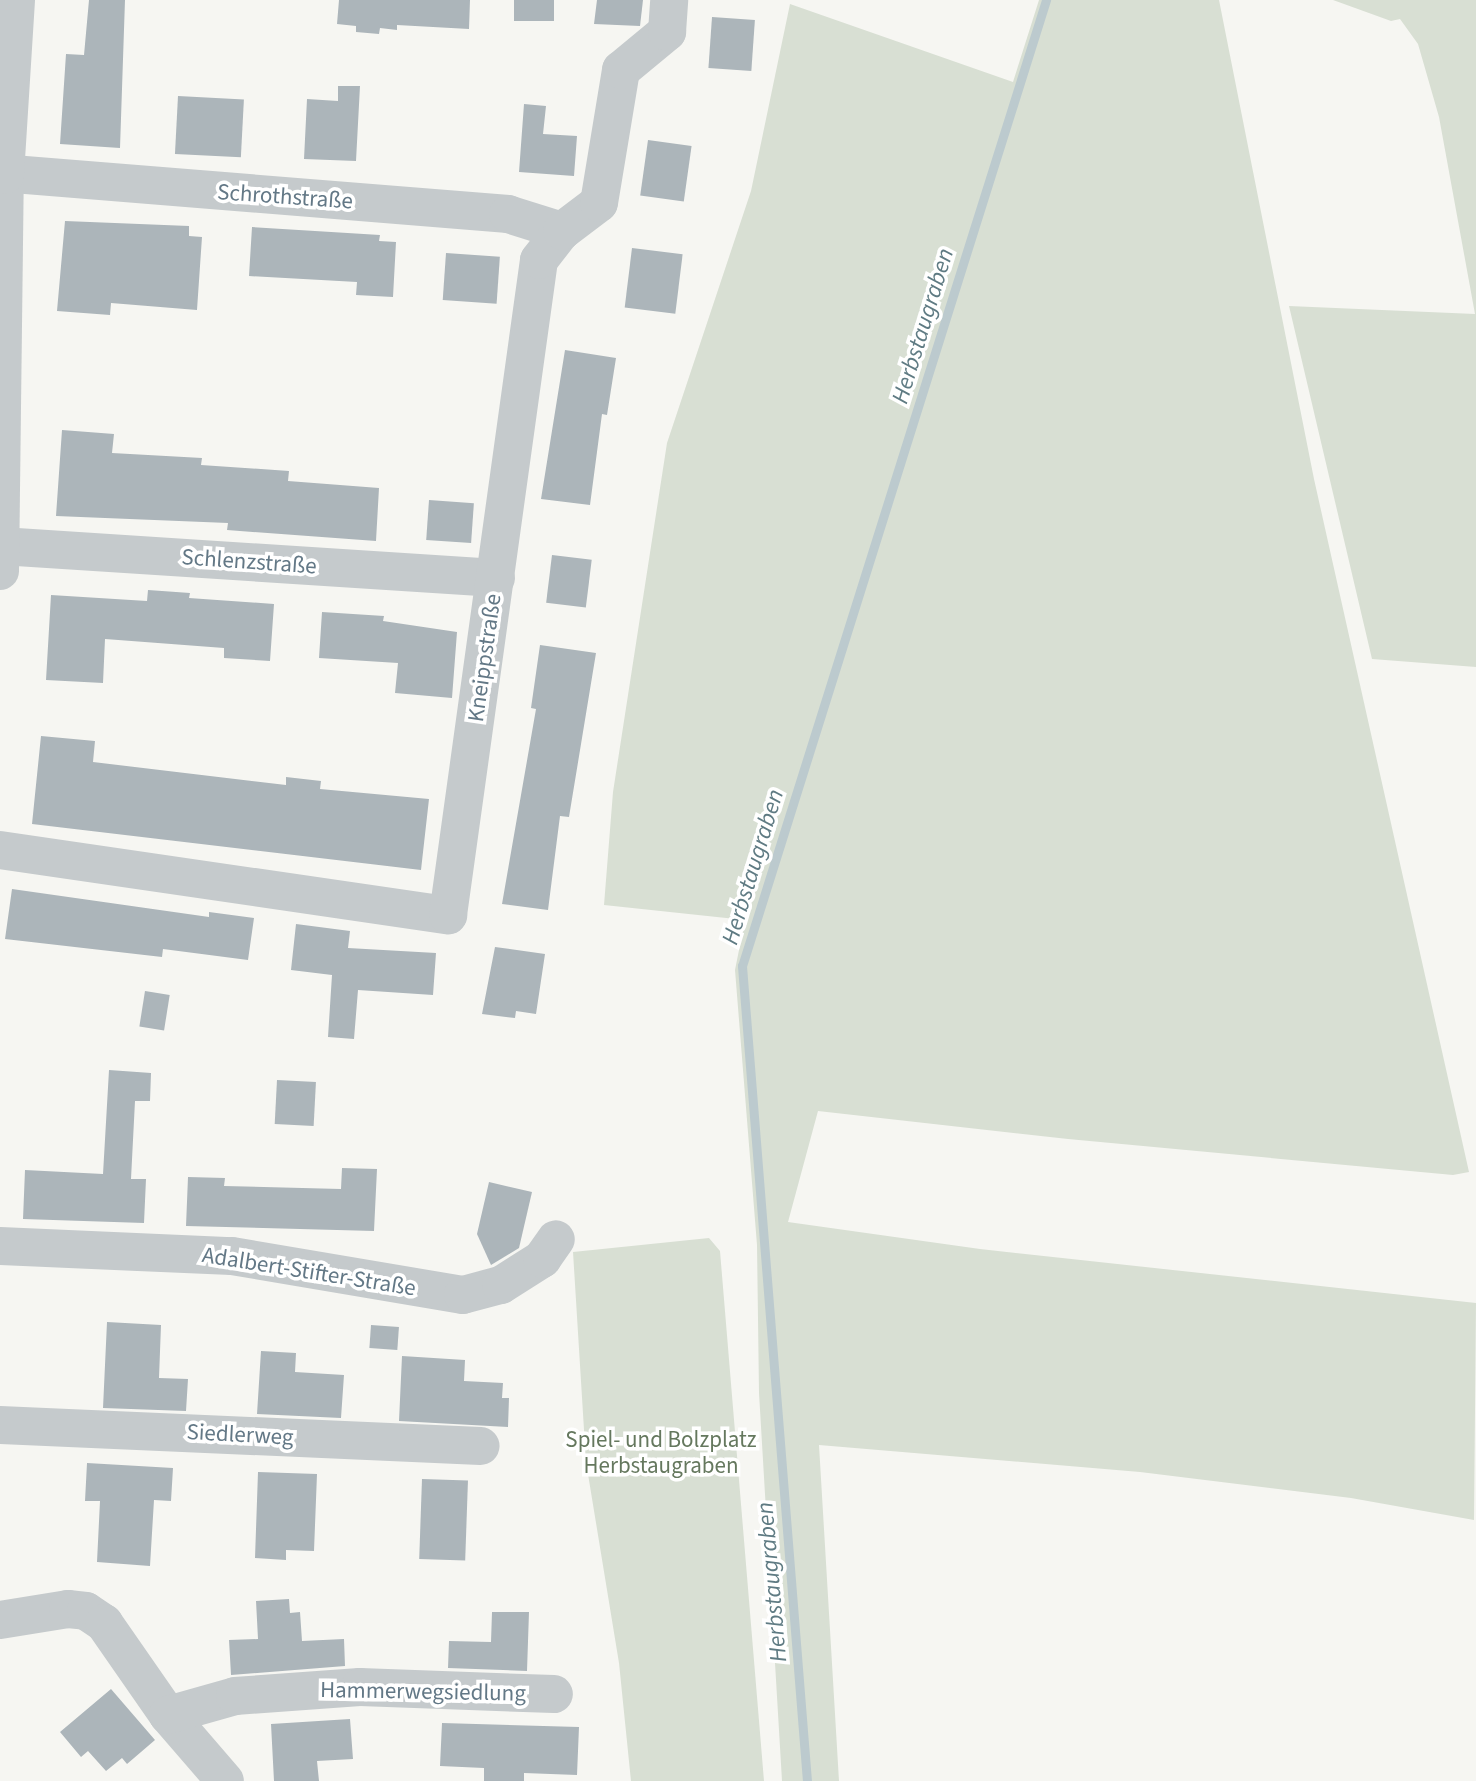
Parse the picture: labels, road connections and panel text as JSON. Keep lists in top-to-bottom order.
{
  "streets": {
    "street": [
      "Schrothstraße",
      "Schlenzstraße",
      "Kneippstraße",
      "Adalbert-Stifter-Straße",
      "Siedlerweg",
      "Hammerwegsiedlung"
    ]
  },
  "crossings": [
    ["Schrothstraße", "Kneippstraße"],
    ["Schlenzstraße", "Kneippstraße"]
  ],
  "water": ["Herbstaugraben"],
  "parks": ["Spiel- und Bolzplatz Herbstaugraben"]
}
